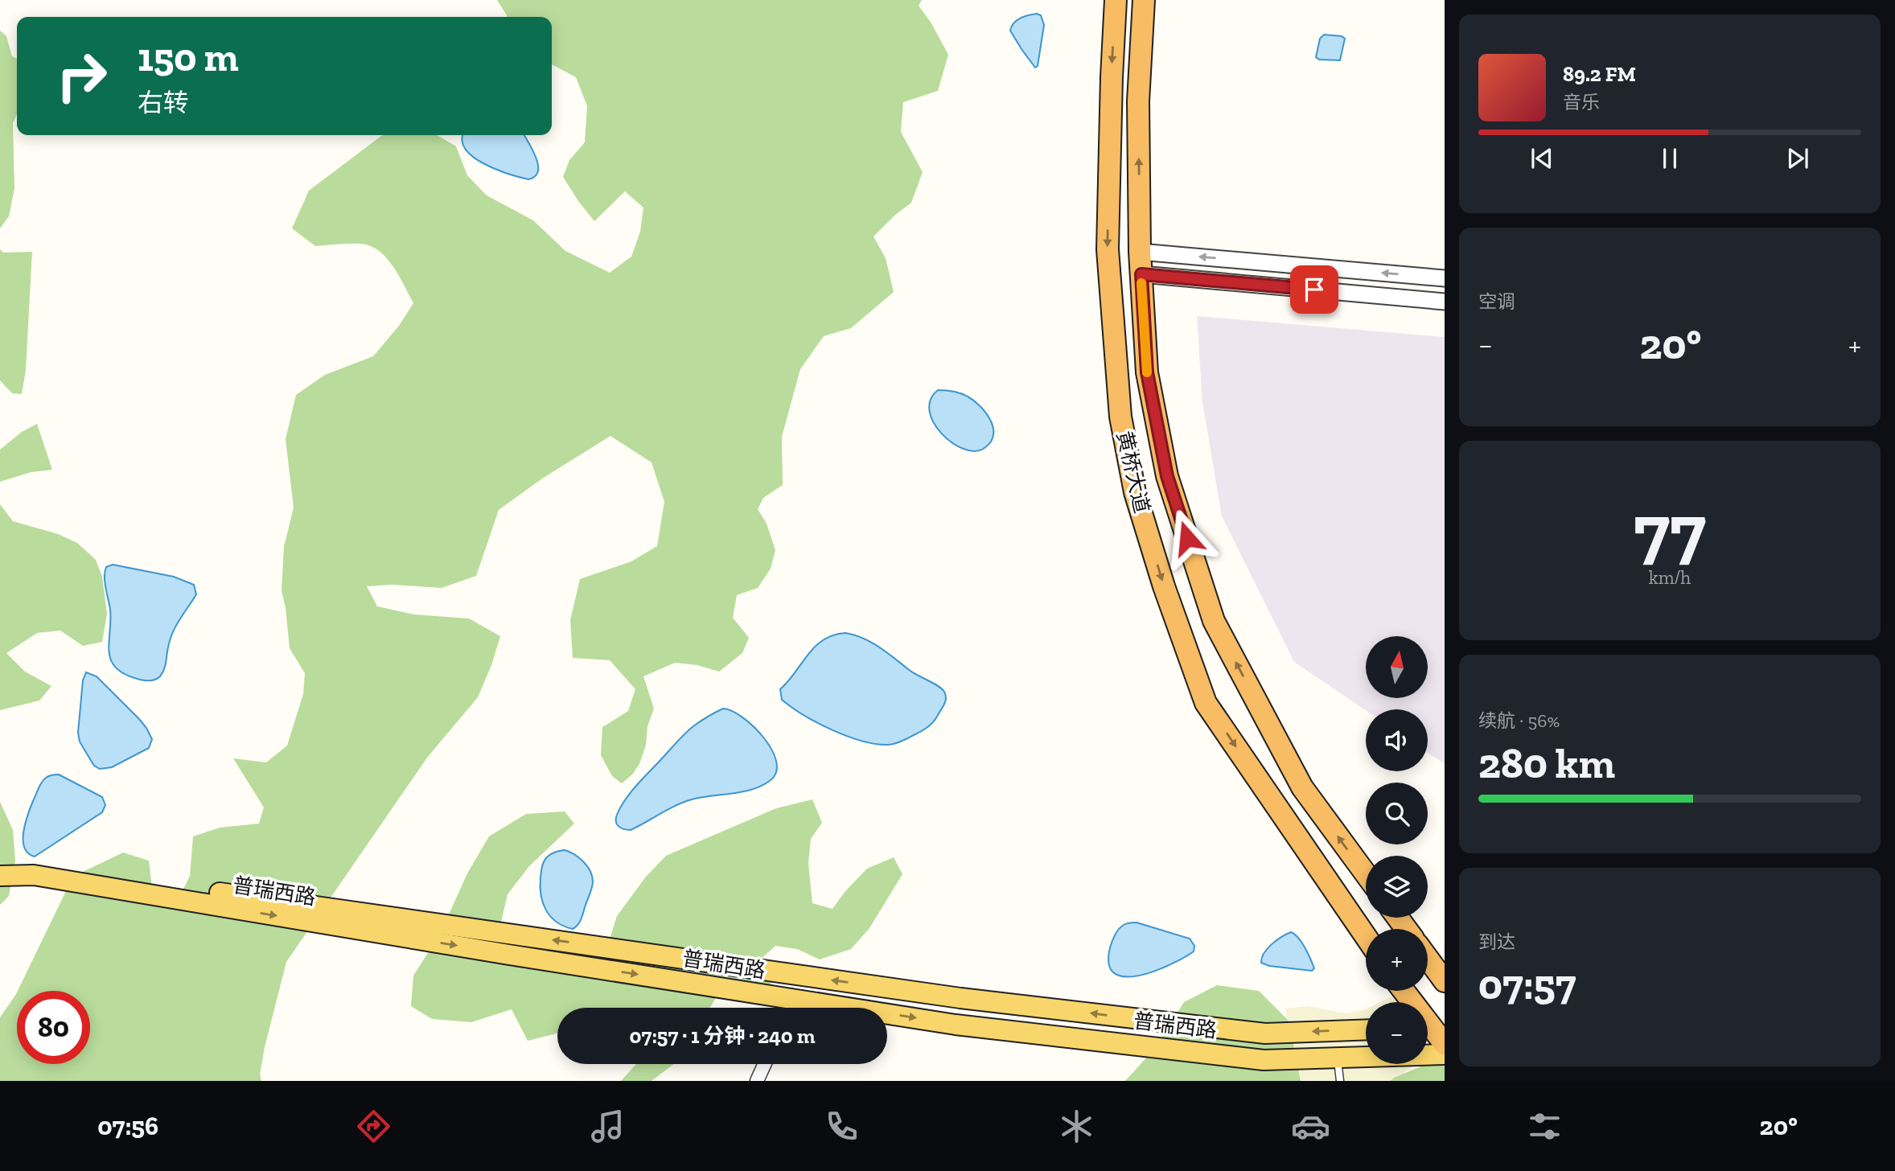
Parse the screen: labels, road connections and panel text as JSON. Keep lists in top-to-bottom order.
{
  "streets": {
    "highway": ["黄桥大道"],
    "main road": ["普瑞西路"]
  },
  "north": "top",
  "page": {
    "turn": ["150 m", "右转"],
    "song": ["89.2 FM", "音乐"],
    "tile": [
      "空调",
      ["77", "km/h"],
      ["续航 · 56%", "280 km"],
      ["到达", "07:57"]
    ],
    "heat": ["−", "20°", "+"],
    "map_buttons": ["+", "−"],
    "limit": "80",
    "trip": "07:57 · 1 分钟 · 240 m",
    "tabs": ["07:56", "20°"]
  }
}
